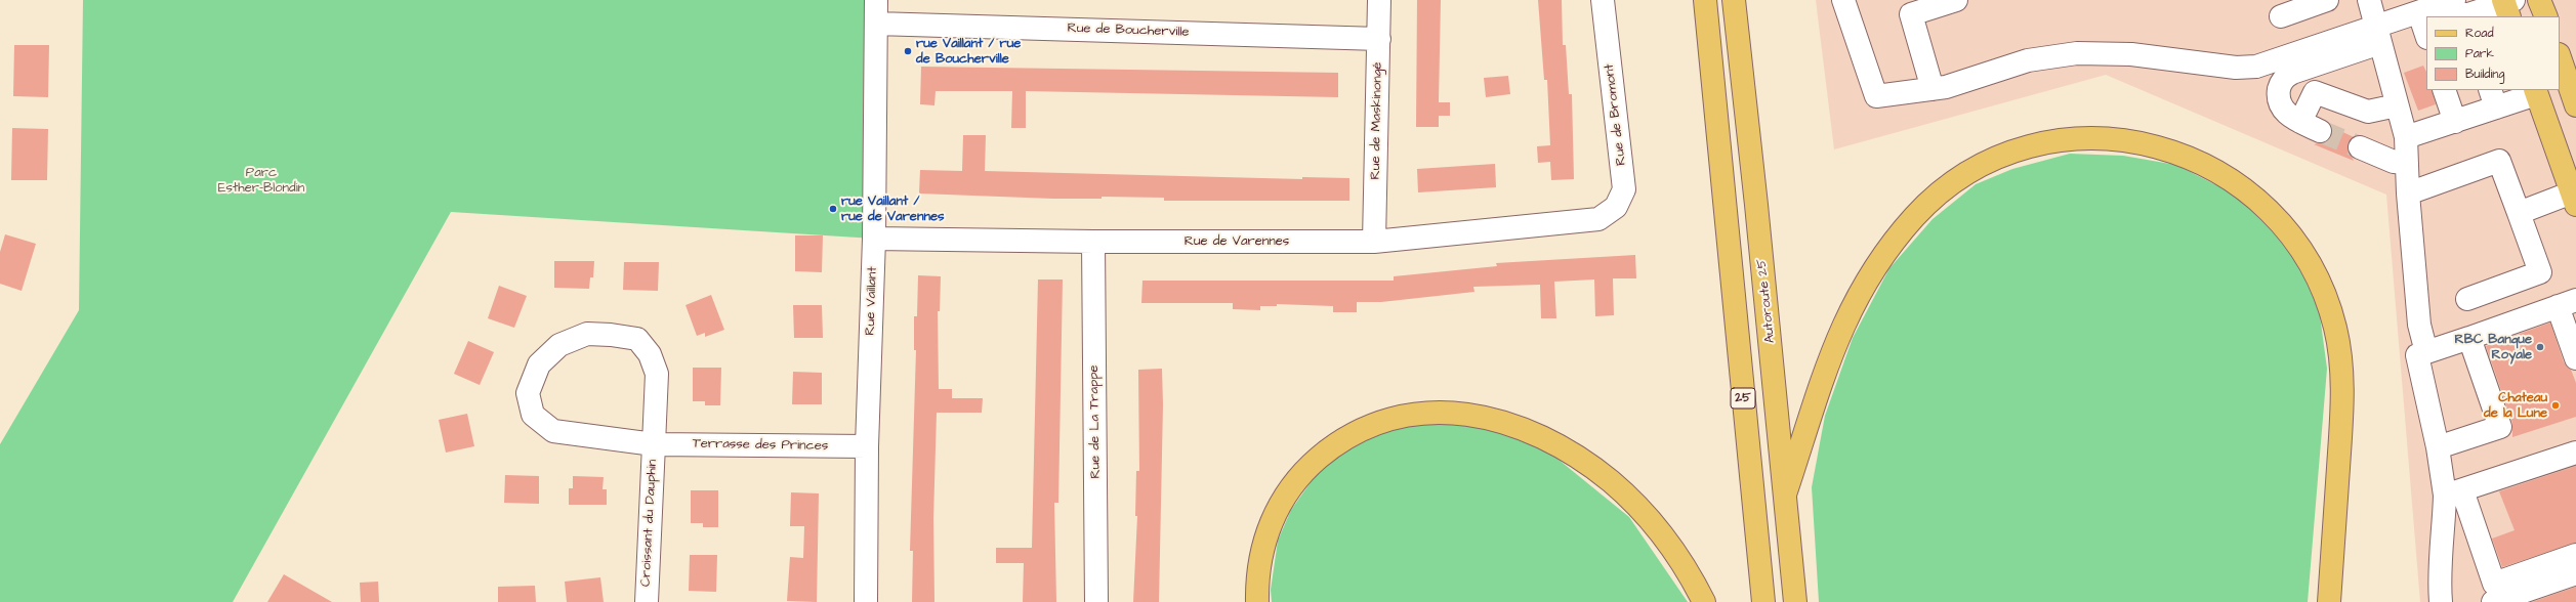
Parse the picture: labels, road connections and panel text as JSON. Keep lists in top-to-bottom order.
{
  "streets": {
    "main road": ["Autoroute 25", "25"],
    "street": [
      "Rue de Boucherville",
      "Rue de Bromont",
      "Rue de Maskinongé",
      "Rue de Varennes",
      "Rue Vaillant",
      "Rue de La Trappe",
      "Terrasse des Princes",
      "Croissant du Dauphin"
    ]
  },
  "crossings": [
    ["Rue de Boucherville", "Rue de Maskinongé"],
    ["Rue de Boucherville", "Rue Vaillant"],
    ["Rue de Bromont", "Rue de Varennes"],
    ["Rue de Maskinongé", "Rue de Varennes"],
    ["Rue de Varennes", "Rue Vaillant"],
    ["Rue de Varennes", "Rue de La Trappe"],
    ["Rue Vaillant", "Terrasse des Princes"],
    ["Terrasse des Princes", "Croissant du Dauphin"]
  ],
  "parks": ["Parc Esther-Blondin"],
  "places": [
    "rue Vaillant / rue de Boucherville",
    "rue Vaillant / rue de Varennes",
    "RBC Banque Royale",
    "Chateau de la Lune"
  ],
  "legend": ["Road", "Park", "Building"]
}
